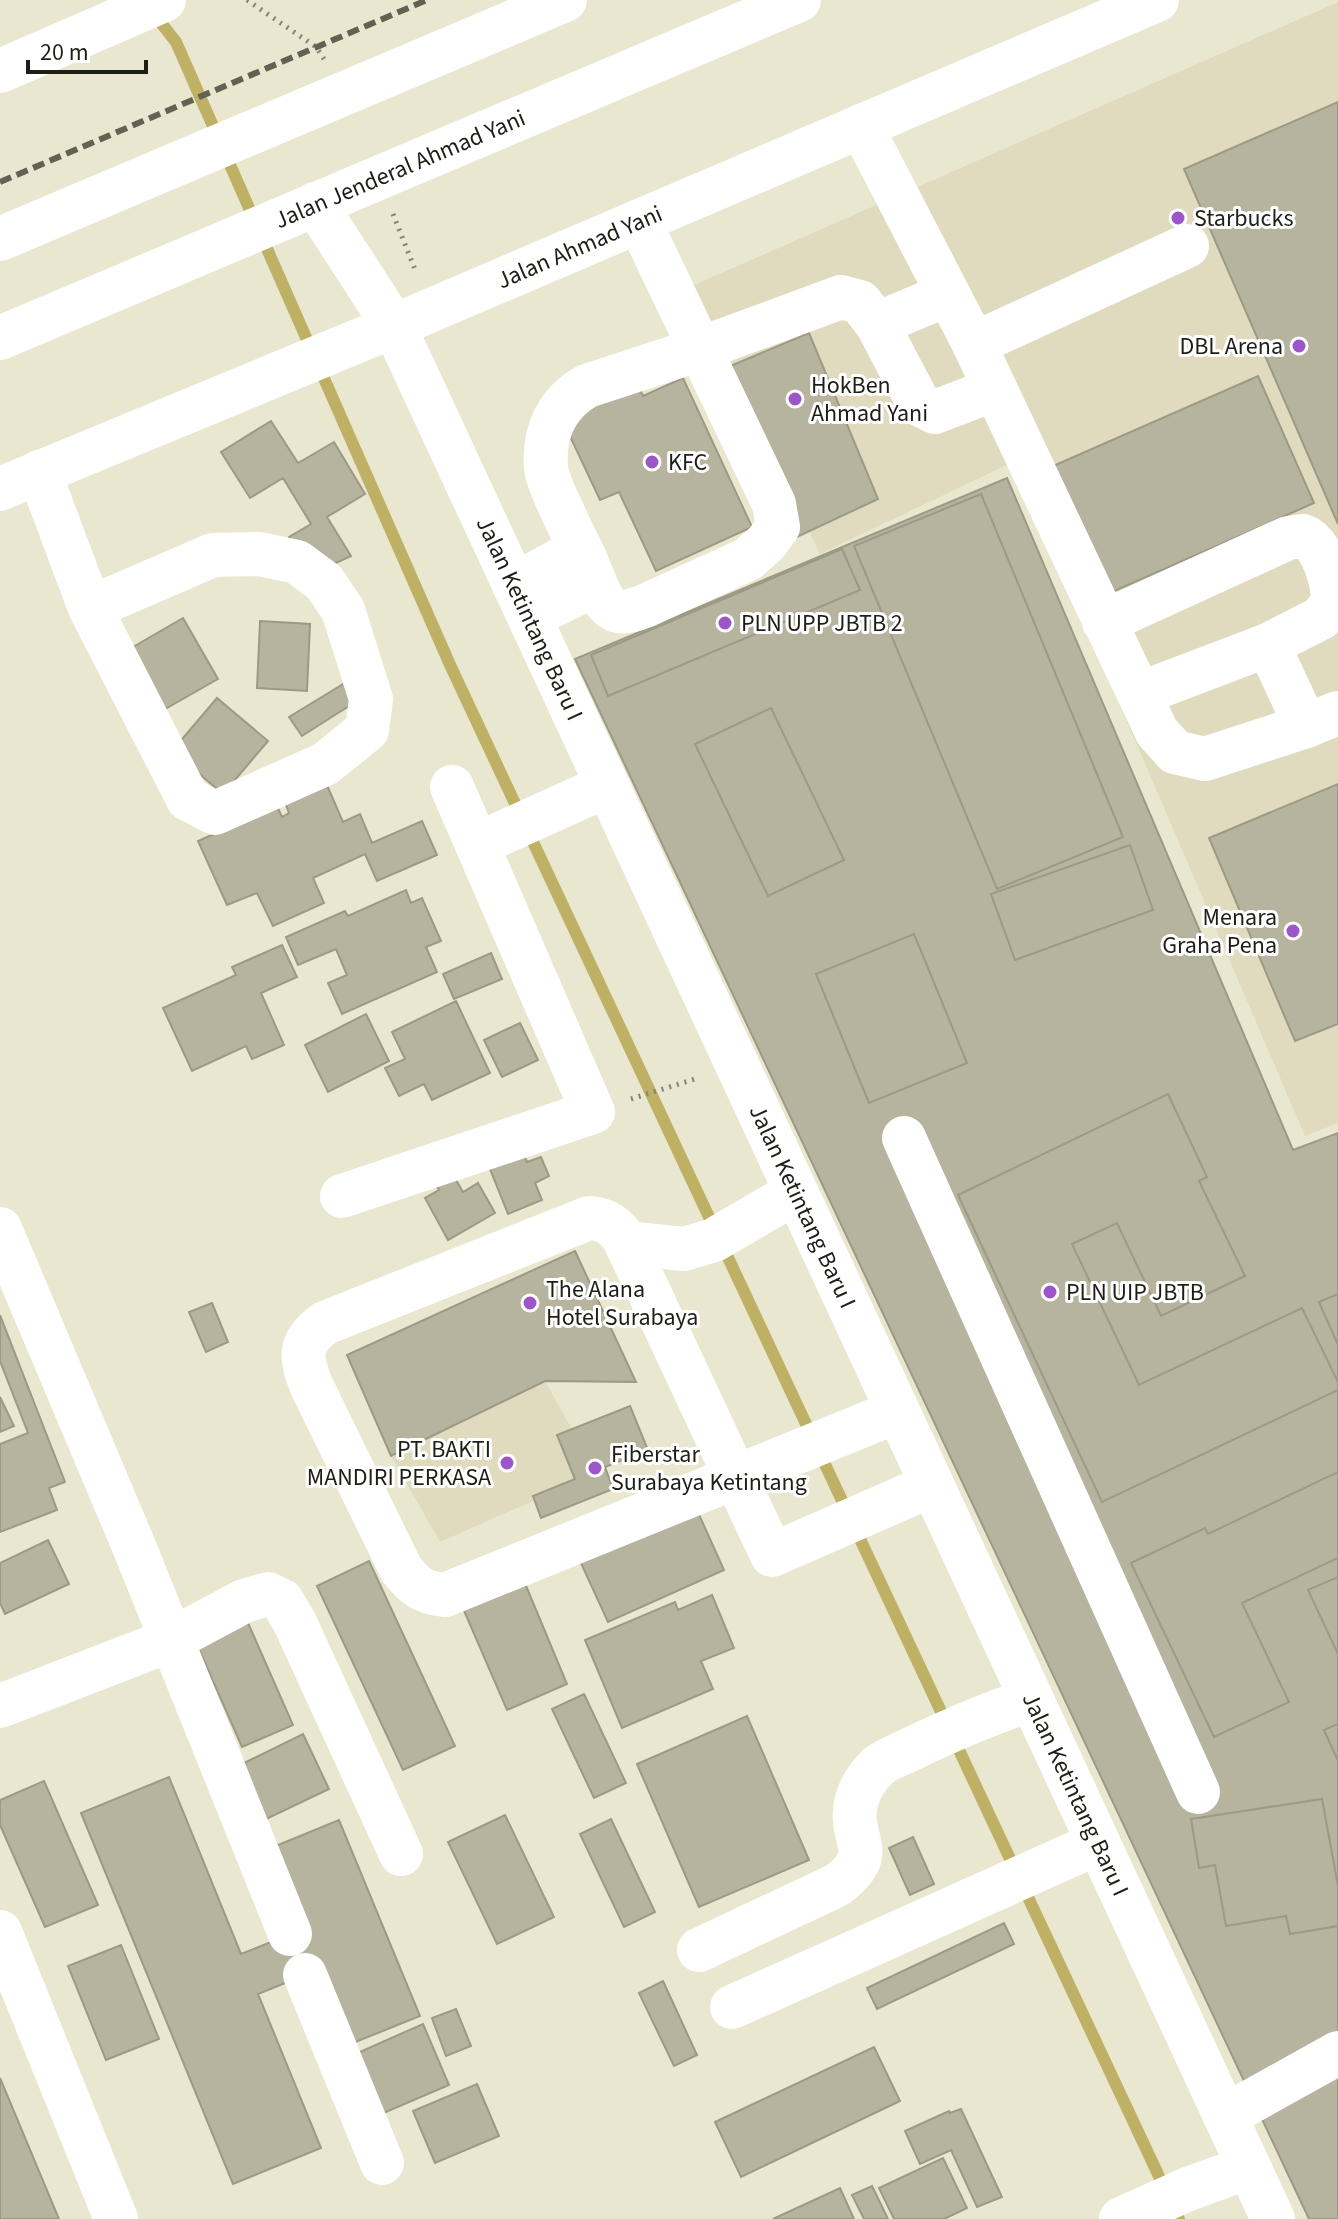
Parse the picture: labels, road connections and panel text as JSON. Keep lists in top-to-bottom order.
{
  "streets": {
    "main road": ["Jalan Jenderal Ahmad Yani", "Jalan Ahmad Yani", "Jalan Ketintang Baru I"]
  },
  "crossings": [
    ["Jalan Jenderal Ahmad Yani", "Jalan Ketintang Baru I"],
    ["Jalan Ahmad Yani", "Jalan Ketintang Baru I"]
  ],
  "places": [
    "Starbucks",
    "DBL Arena",
    "HokBen Ahmad Yani",
    "KFC",
    "PLN UPP JBTB 2",
    "Menara Graha Pena",
    "PLN UIP JBTB",
    "The Alana Hotel Surabaya",
    "PT. BAKTI MANDIRI PERKASA",
    "Fiberstar Surabaya Ketintang"
  ],
  "scale_bar": "20 m"
}
